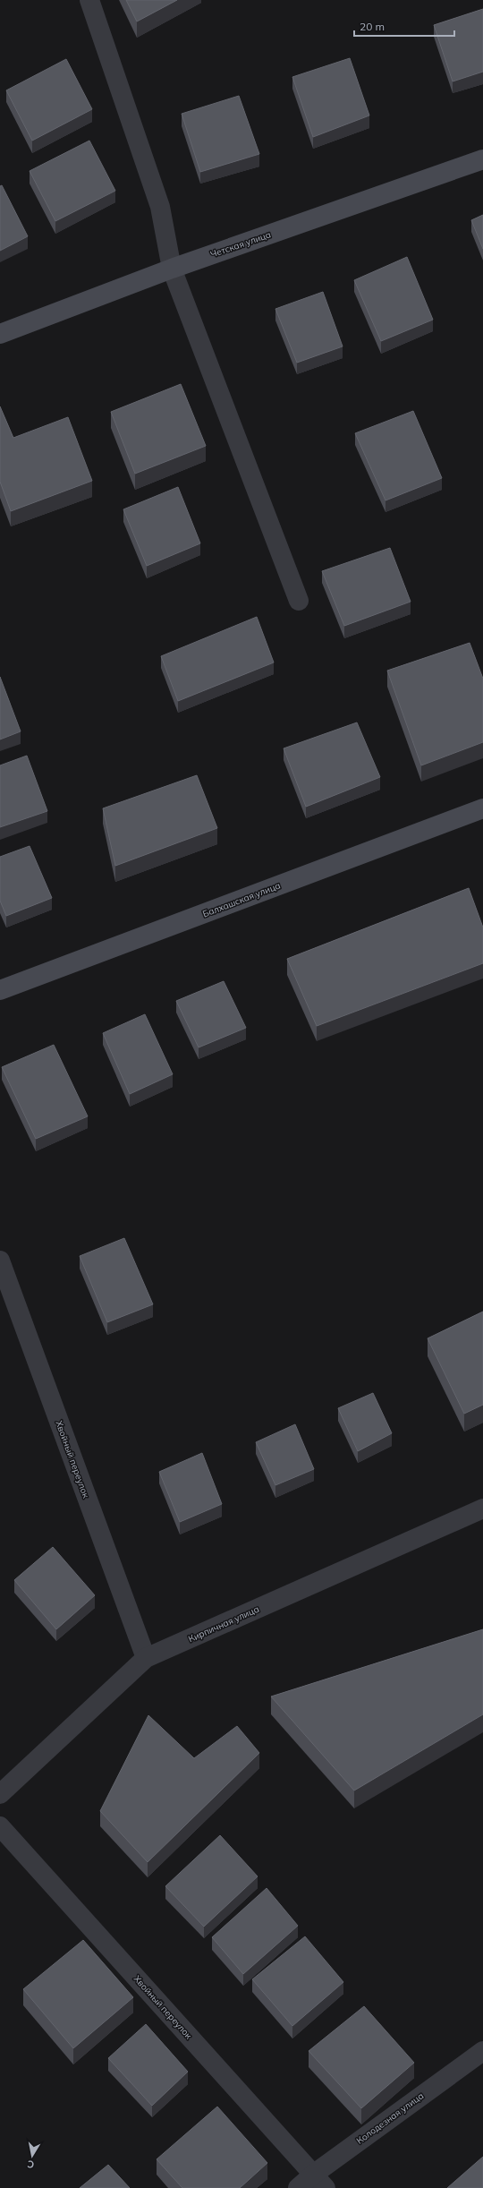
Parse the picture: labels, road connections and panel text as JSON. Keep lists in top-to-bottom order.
{
  "streets": {
    "street": [
      "Четская улица",
      "Балхашская улица",
      "Хвойный переулок",
      "Кирпичная улица",
      "Колодезная улица"
    ]
  },
  "crossings": [
    ["Хвойный переулок", "Кирпичная улица"],
    ["Хвойный переулок", "Колодезная улица"]
  ],
  "scale_bar": "20 m",
  "north": "bottom"
}
